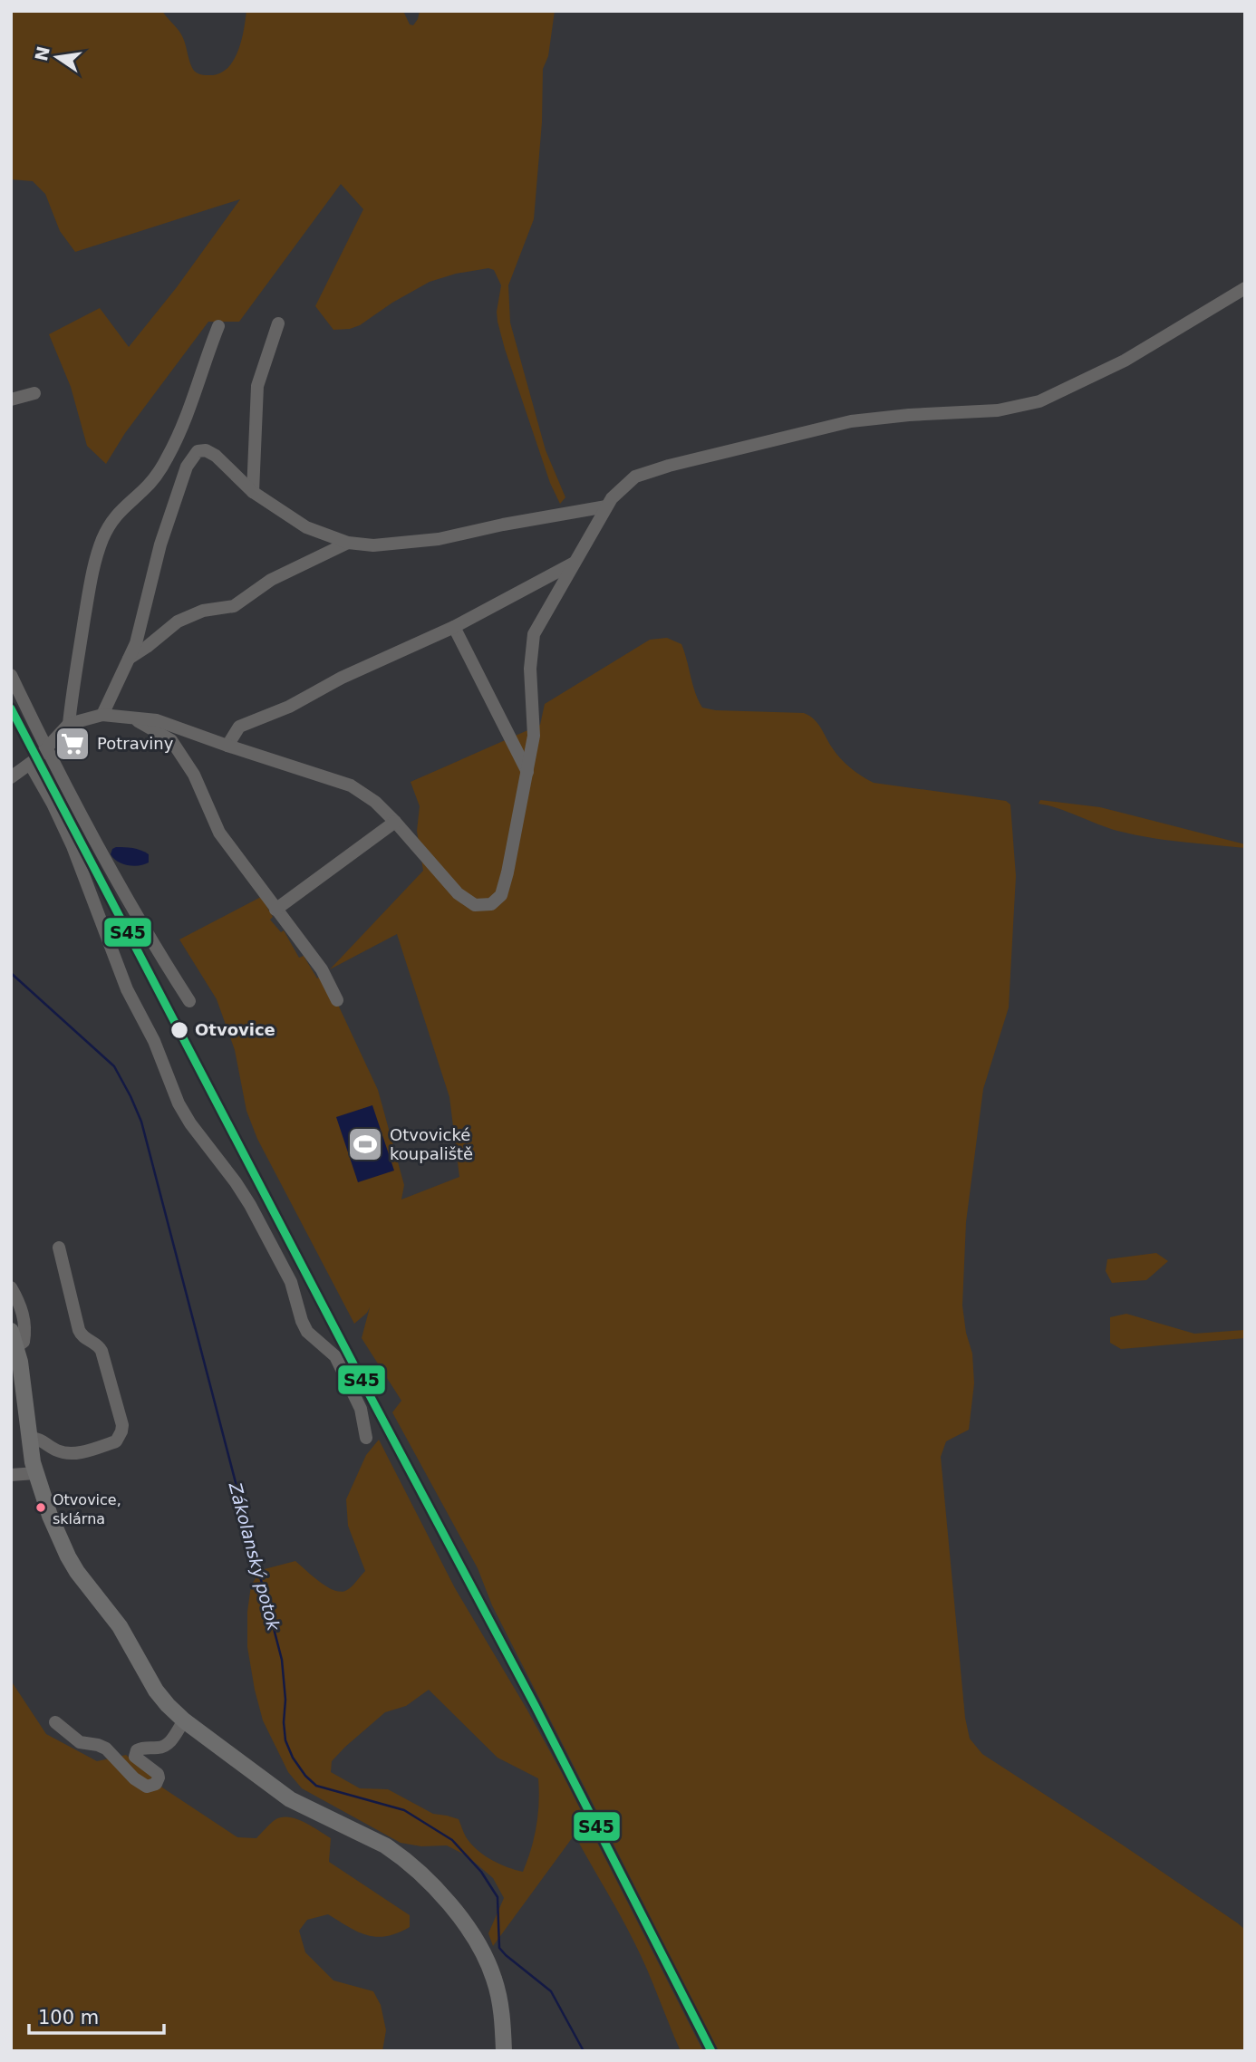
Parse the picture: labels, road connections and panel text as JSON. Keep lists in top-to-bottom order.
{
  "water": ["Zákolanský potok"],
  "places": {
    "supermarket": ["Potraviny"],
    "other": ["Otvovice", "Otvovice, sklárna"],
    "sports": ["Otvovické koupaliště"]
  },
  "lines": ["transit line S45"],
  "scale_bar": "100 m",
  "north": "left"
}
